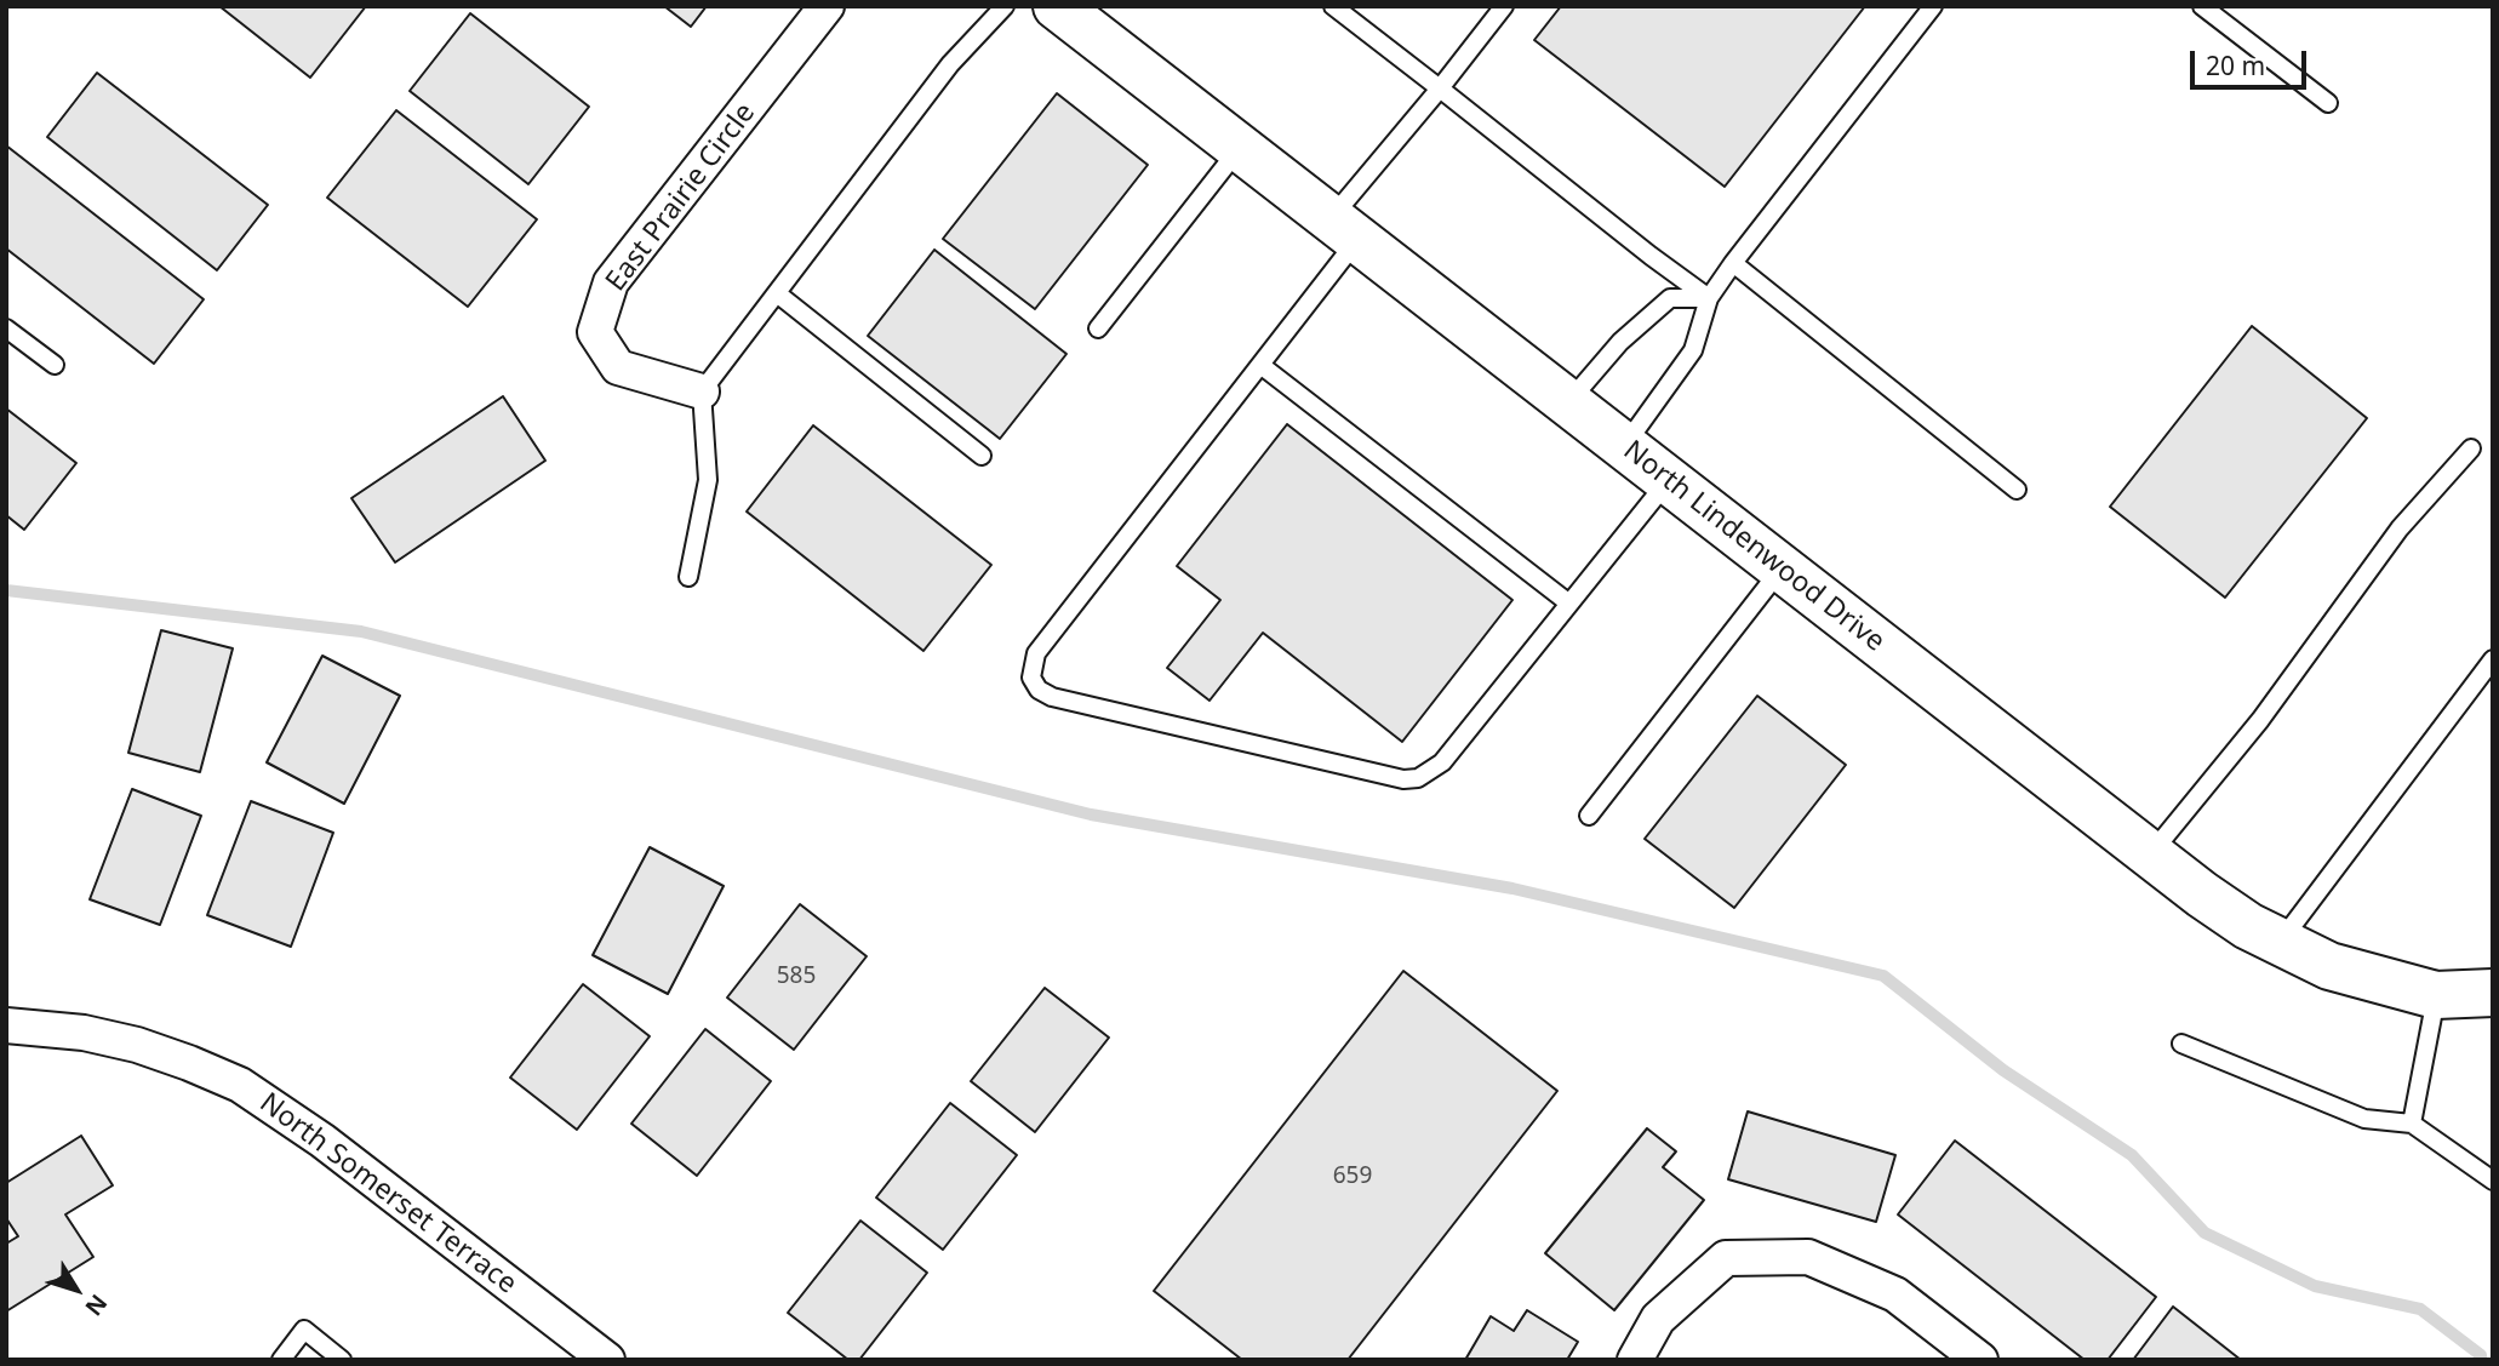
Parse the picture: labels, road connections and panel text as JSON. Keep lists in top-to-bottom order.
{
  "streets": {
    "street": ["East Prairie Circle", "North Lindenwood Drive", "North Somerset Terrace"]
  },
  "house_numbers": ["585", "659"],
  "scale_bar": "20 m",
  "north": "bottom right"
}
